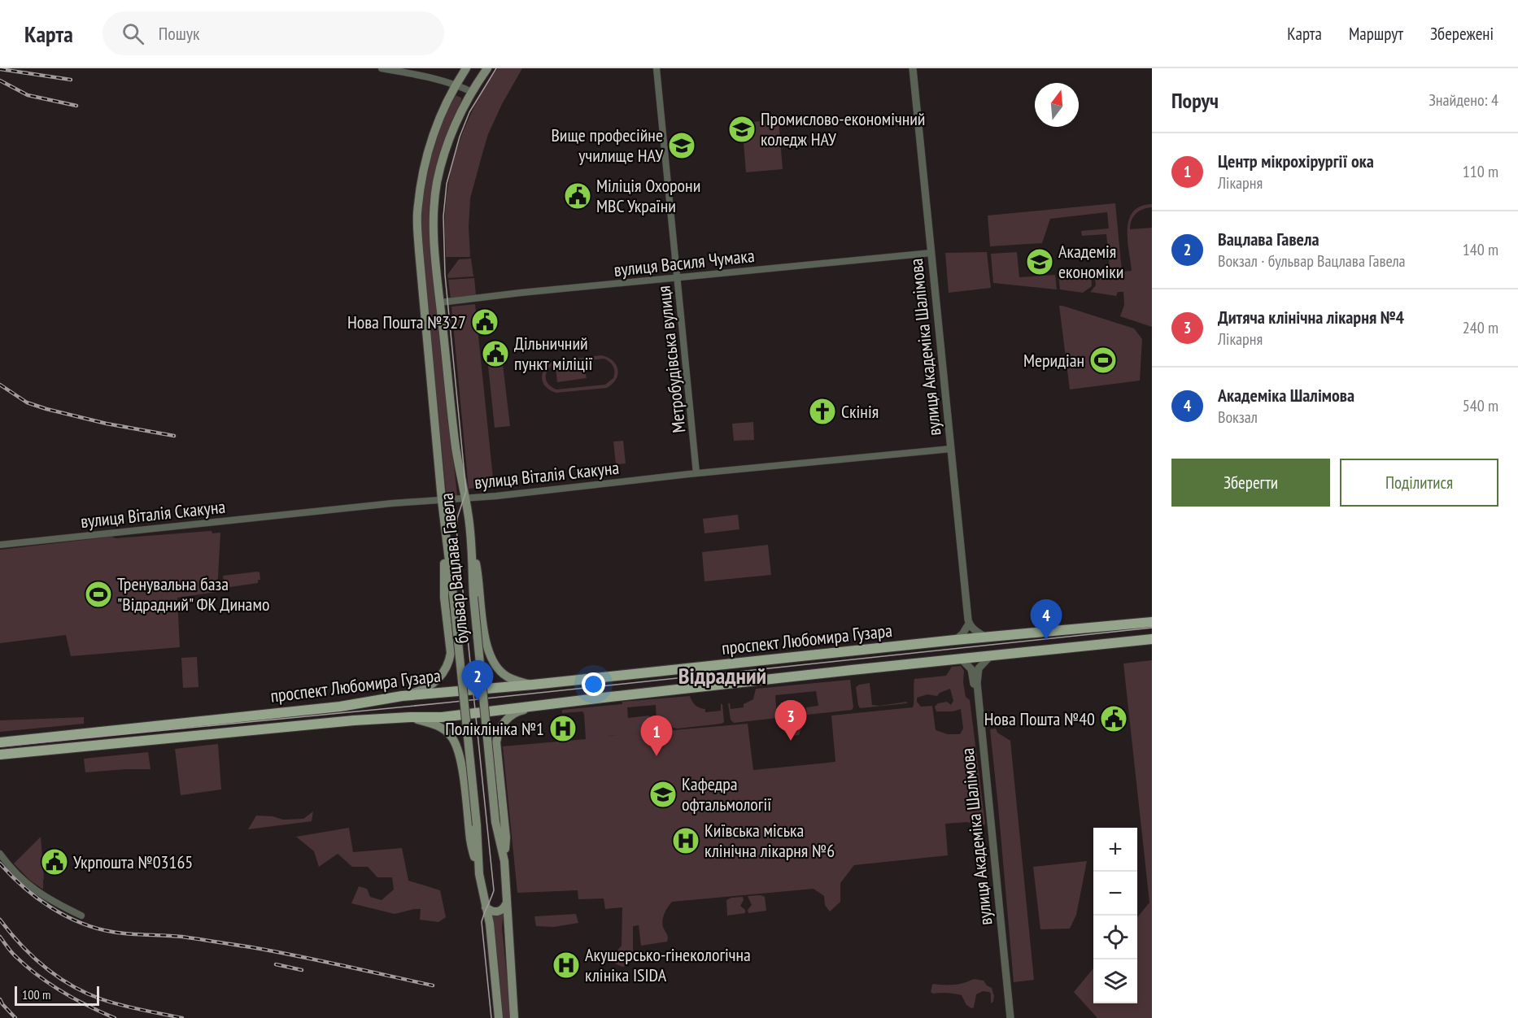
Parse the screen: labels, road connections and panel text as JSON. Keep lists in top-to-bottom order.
{
  "streets": {
    "main road": ["бульвар Вацлава Гавела", "проспект Любомира Гузара"],
    "street": [
      "вулиця Василя Чумака",
      "вулиця Академіка Шалімова",
      "Метробудівська вулиця",
      "вулиця Віталія Скакуна"
    ]
  },
  "crossings": [
    ["вулиця Василя Чумака", "вулиця Академіка Шалімова"],
    ["вулиця Василя Чумака", "Метробудівська вулиця"],
    ["вулиця Василя Чумака", "бульвар Вацлава Гавела"],
    ["вулиця Академіка Шалімова", "вулиця Віталія Скакуна"],
    ["вулиця Академіка Шалімова", "проспект Любомира Гузара"],
    ["Метробудівська вулиця", "вулиця Віталія Скакуна"],
    ["вулиця Віталія Скакуна", "бульвар Вацлава Гавела"]
  ],
  "districts": ["Відрадний"],
  "places": {
    "school or university": [
      "Промислово-економічний коледж НАУ",
      "Вище професійне училище НАУ",
      "Академія економіки",
      "Кафедра офтальмології"
    ],
    "public building": [
      "Міліція Охорони МВС України",
      "Нова Пошта №327",
      "Дільничний пункт міліції",
      "Нова Пошта №40",
      "Укрпошта №03165"
    ],
    "sports": ["Меридіан", "Тренувальна база \"Відрадний\" ФК Динамо"],
    "church": ["Скінія"],
    "hospital": ["Поліклініка №1", "Київська міська клінічна лікарня №6", "Акушерсько-гінекологічна клініка ISIDA"]
  },
  "scale_bar": "100 m",
  "north": "top",
  "page": {
    "header": "Карта",
    "search": "Пошук",
    "nav": ["Карта", "Маршрут", "Збережені"],
    "heading": ["Поруч", "Знайдено: 4"],
    "list": [
      {
        "mark": "1",
        "name": "Центр мікрохірургії ока",
        "note": "Лікарня",
        "value": "110 m"
      },
      {
        "mark": "2",
        "name": "Вацлава Гавела",
        "note": "Вокзал · бульвар Вацлава Гавела",
        "value": "140 m"
      },
      {
        "mark": "3",
        "name": "Дитяча клінічна лікарня №4",
        "note": "Лікарня",
        "value": "240 m"
      },
      {
        "mark": "4",
        "name": "Академіка Шалімова",
        "note": "Вокзал",
        "value": "540 m"
      }
    ],
    "buttons": ["Зберегти", "Поділитися"],
    "pins": [
      "4",
      "2",
      "3",
      "1"
    ],
    "map_buttons": ["+", "−"],
    "scale": "100 m"
  }
}
